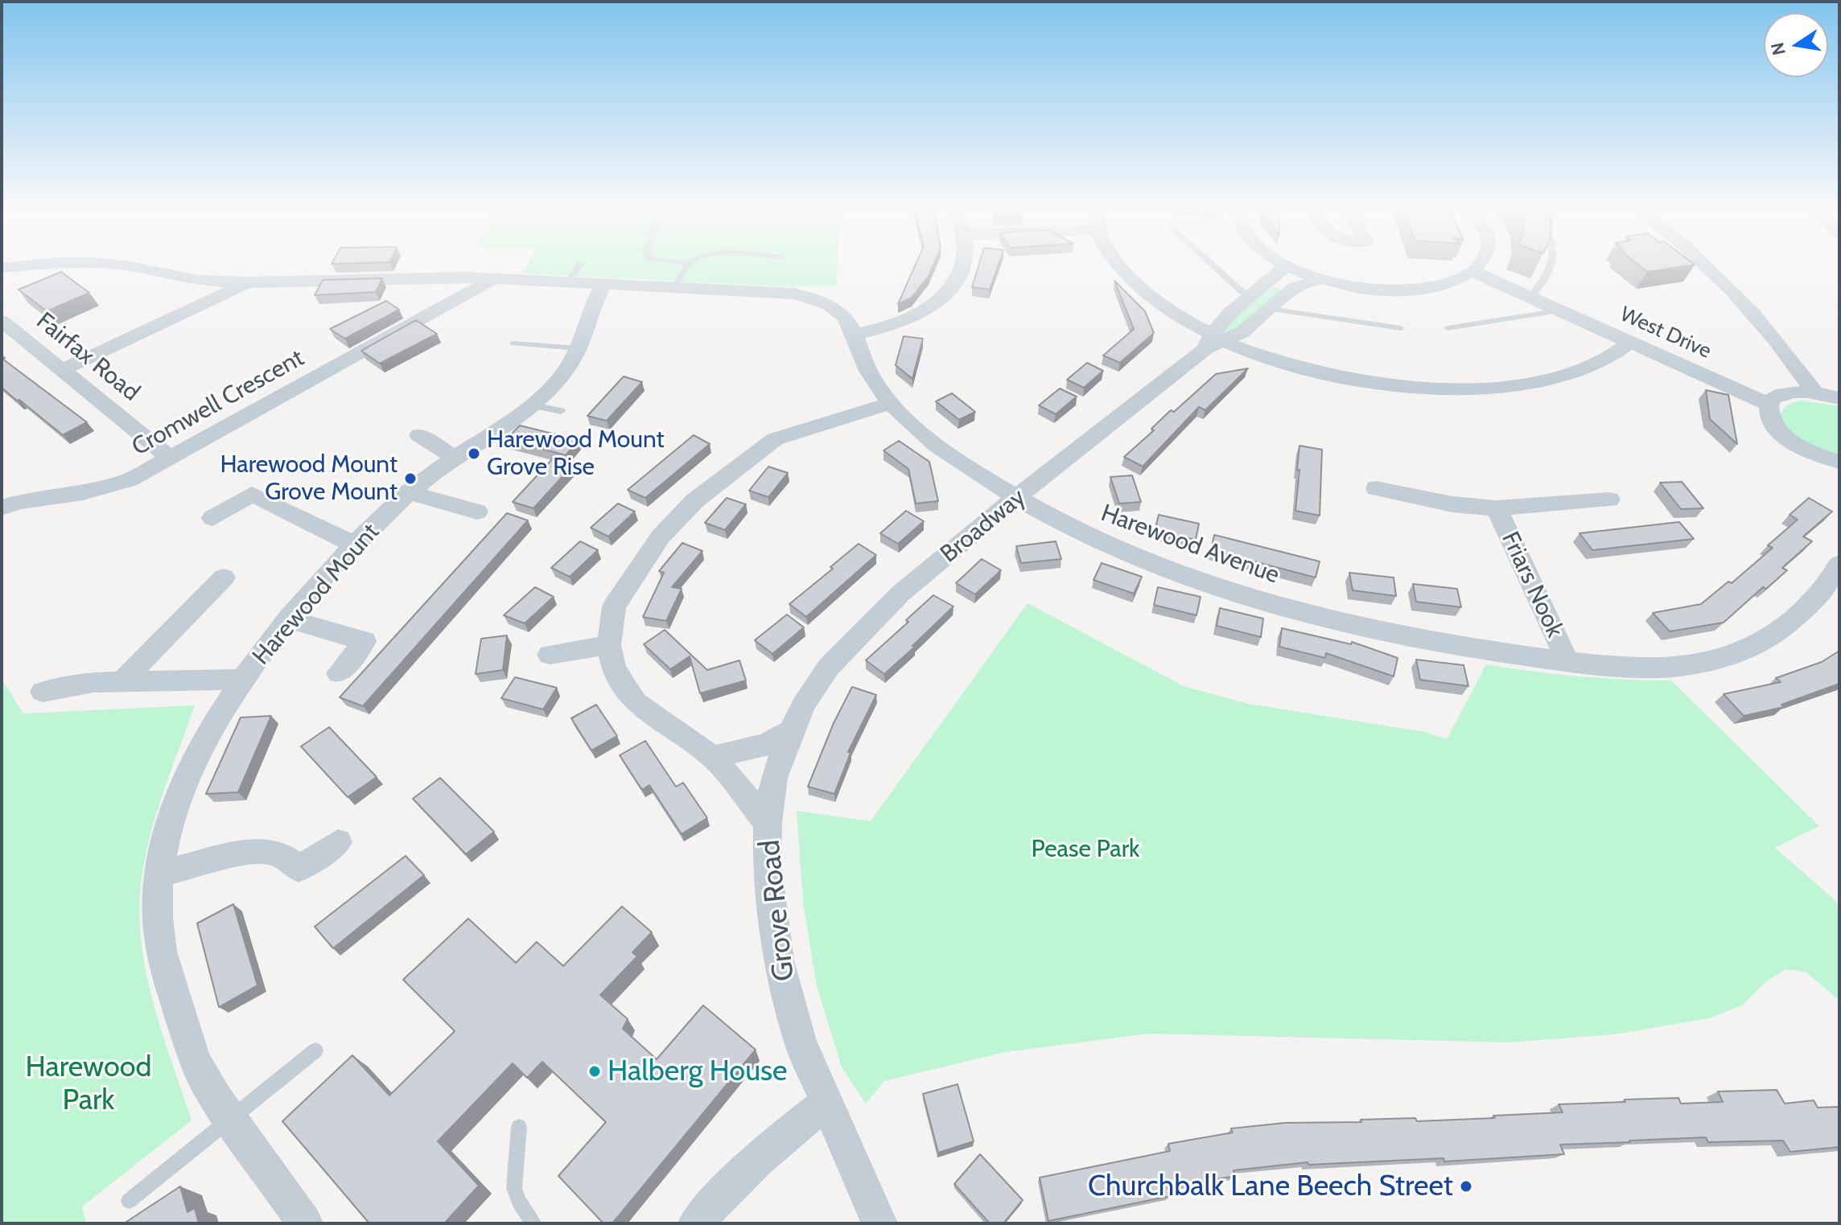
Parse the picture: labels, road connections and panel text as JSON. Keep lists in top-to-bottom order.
{
  "streets": {
    "street": [
      "West Drive",
      "Fairfax Road",
      "Cromwell Crescent",
      "Broadway",
      "Harewood Avenue",
      "Friars Nook",
      "Harewood Mount",
      "Grove Road"
    ]
  },
  "crossings": [
    ["Fairfax Road", "Cromwell Crescent"],
    ["Cromwell Crescent", "Harewood Avenue"],
    ["Broadway", "Harewood Avenue"],
    ["Broadway", "Grove Road"],
    ["Harewood Avenue", "Friars Nook"],
    ["Harewood Avenue", "Harewood Mount"],
    ["Harewood Avenue", "Grove Road"]
  ],
  "parks": ["Pease Park", "Harewood Park"],
  "places": [
    "Harewood Mount Grove Rise",
    "Harewood Mount Grove Mount",
    "Halberg House",
    "Churchbalk Lane Beech Street"
  ],
  "north": "left"
}
